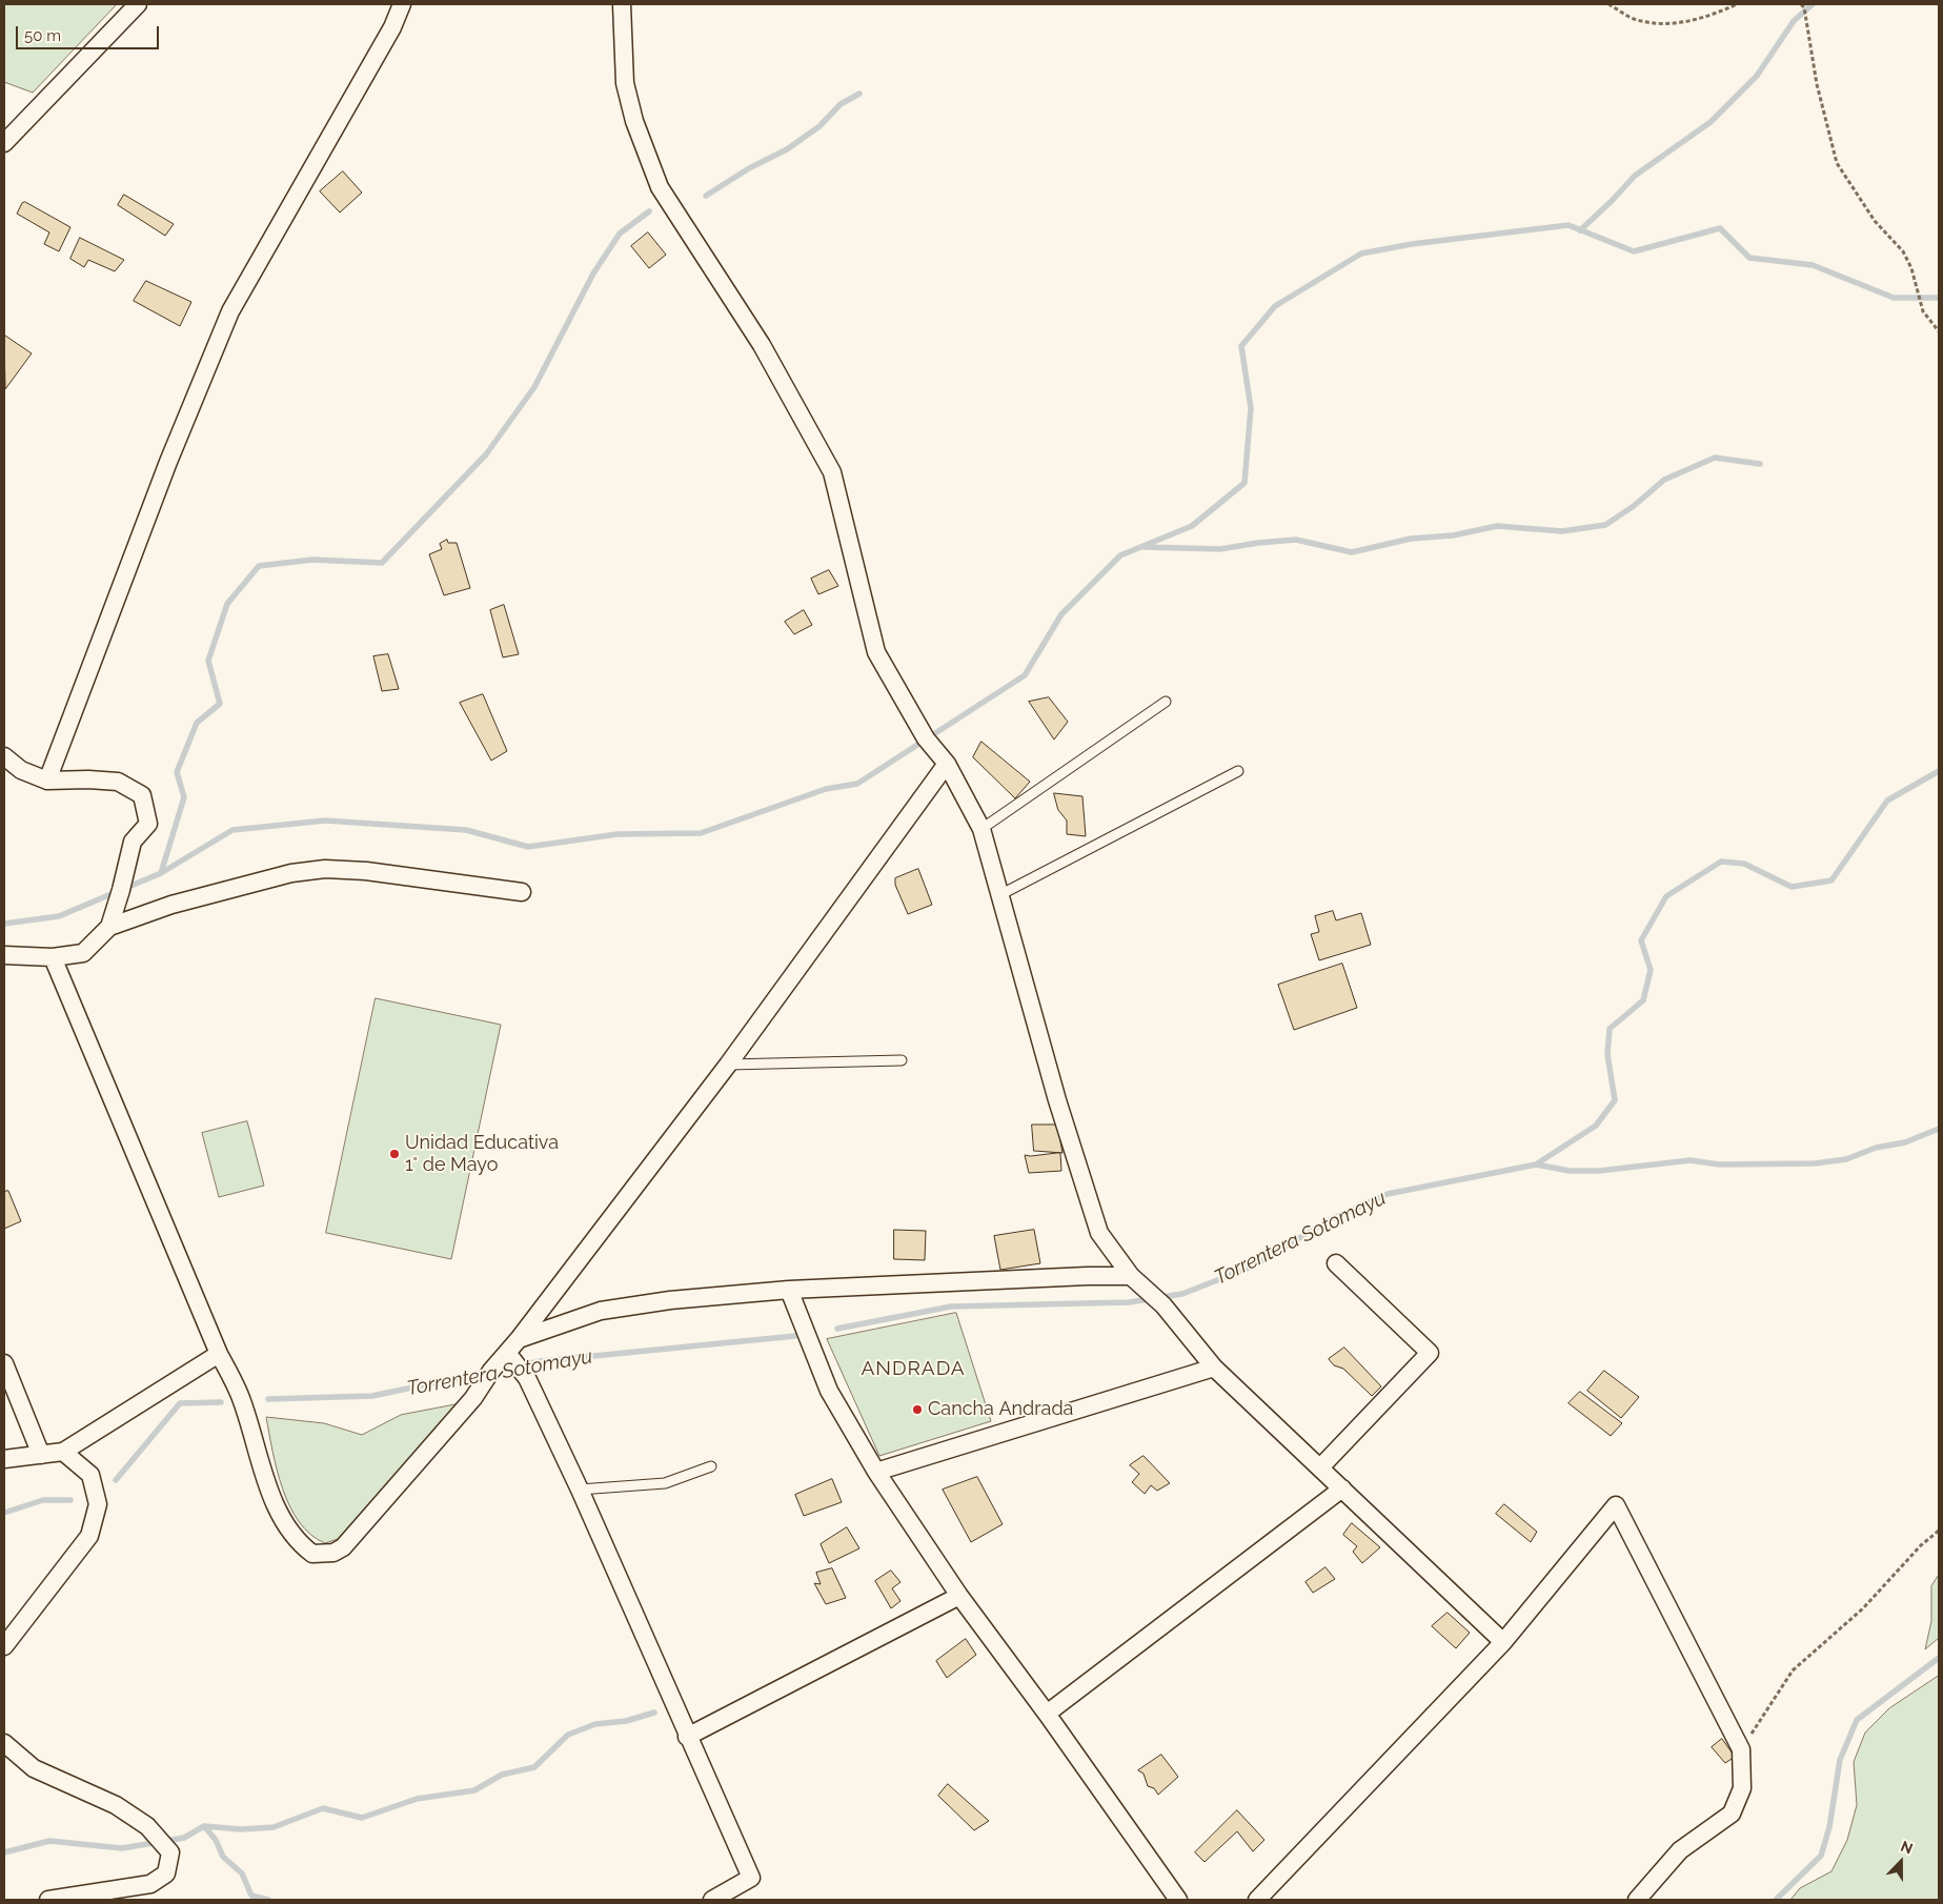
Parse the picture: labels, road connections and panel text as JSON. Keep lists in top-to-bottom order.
{
  "districts": ["ANDRADA"],
  "water": ["Torrentera Sotomayu"],
  "places": ["Unidad Educativa 1° de Mayo", "Cancha Andrada"],
  "scale_bar": "50 m",
  "north": "top"
}
